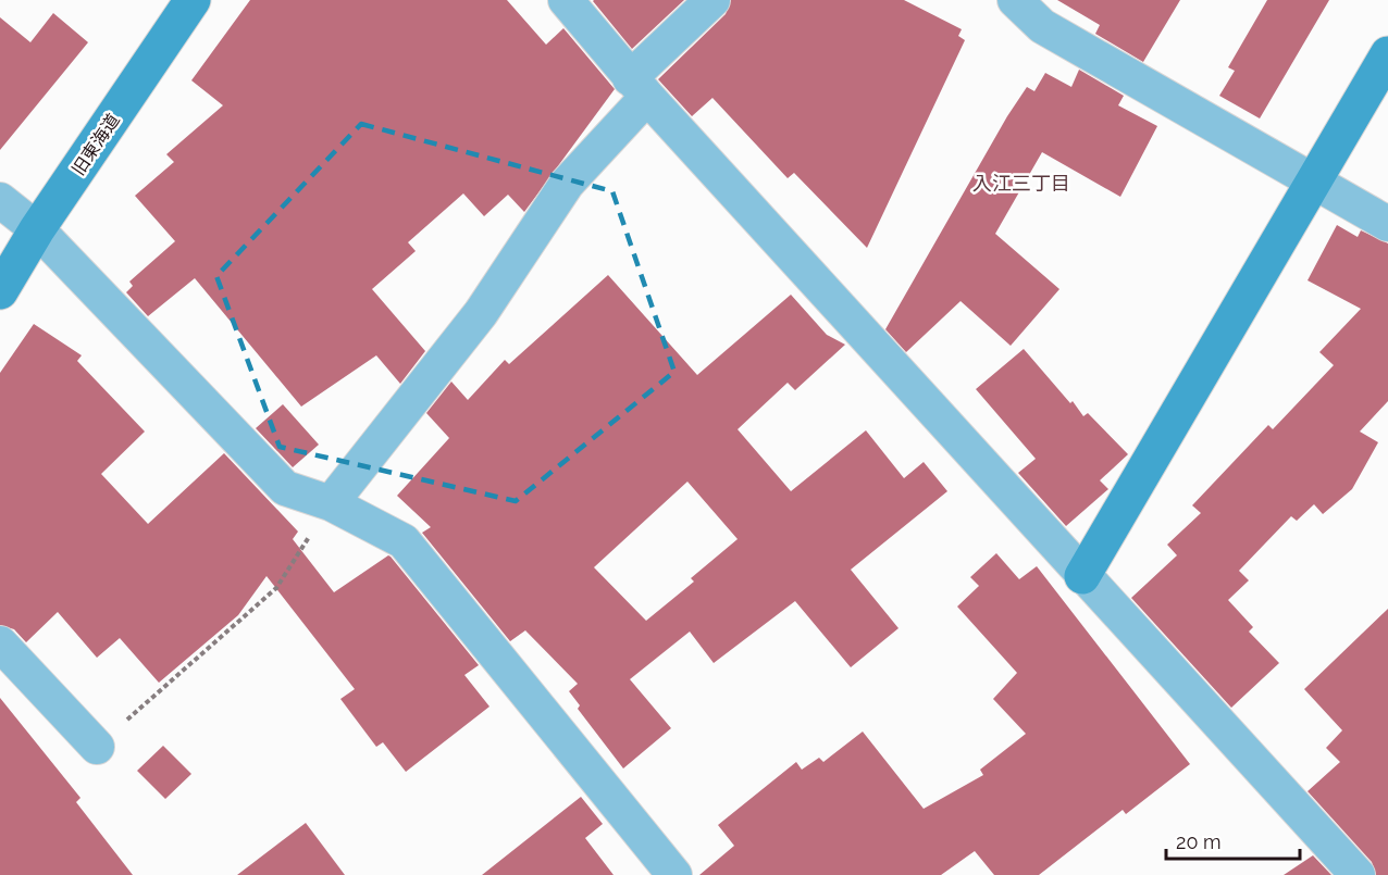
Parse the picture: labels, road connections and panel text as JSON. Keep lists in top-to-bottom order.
{
  "streets": {
    "street": ["旧東海道"]
  },
  "districts": ["入江三丁目"],
  "scale_bar": "20 m"
}
